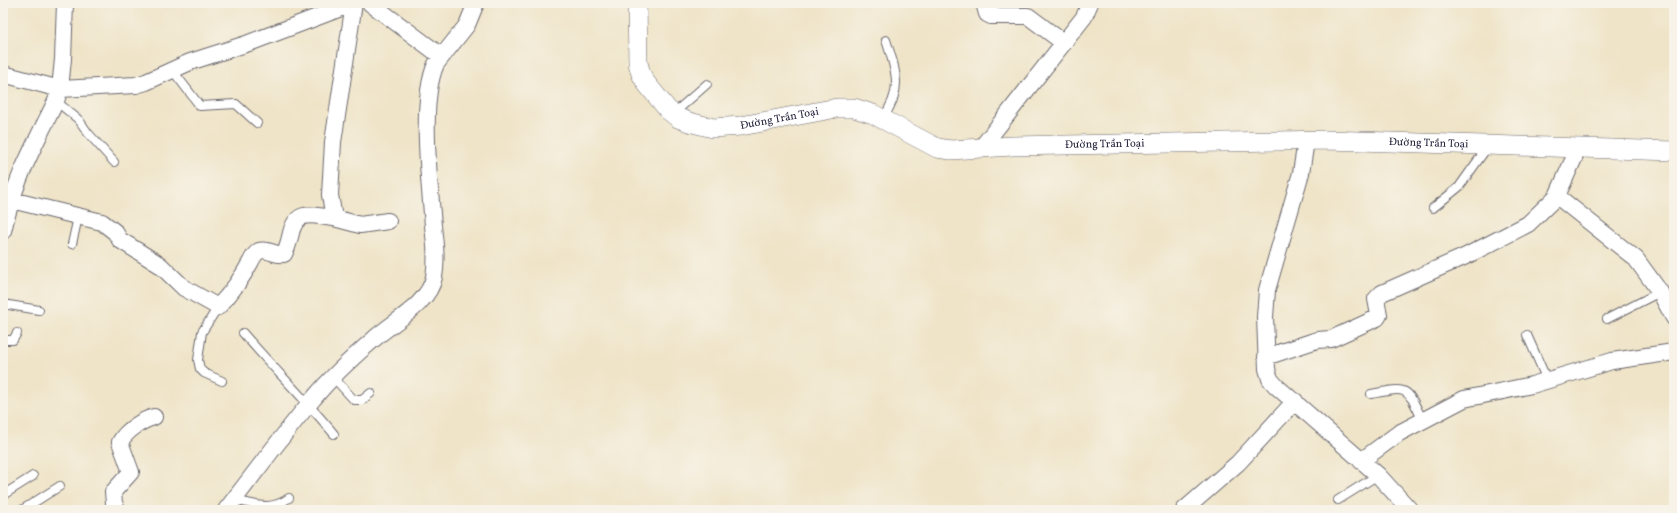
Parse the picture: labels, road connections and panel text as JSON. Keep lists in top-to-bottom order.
{
  "streets": {
    "street": ["Đường Trần Toại"]
  }
}
